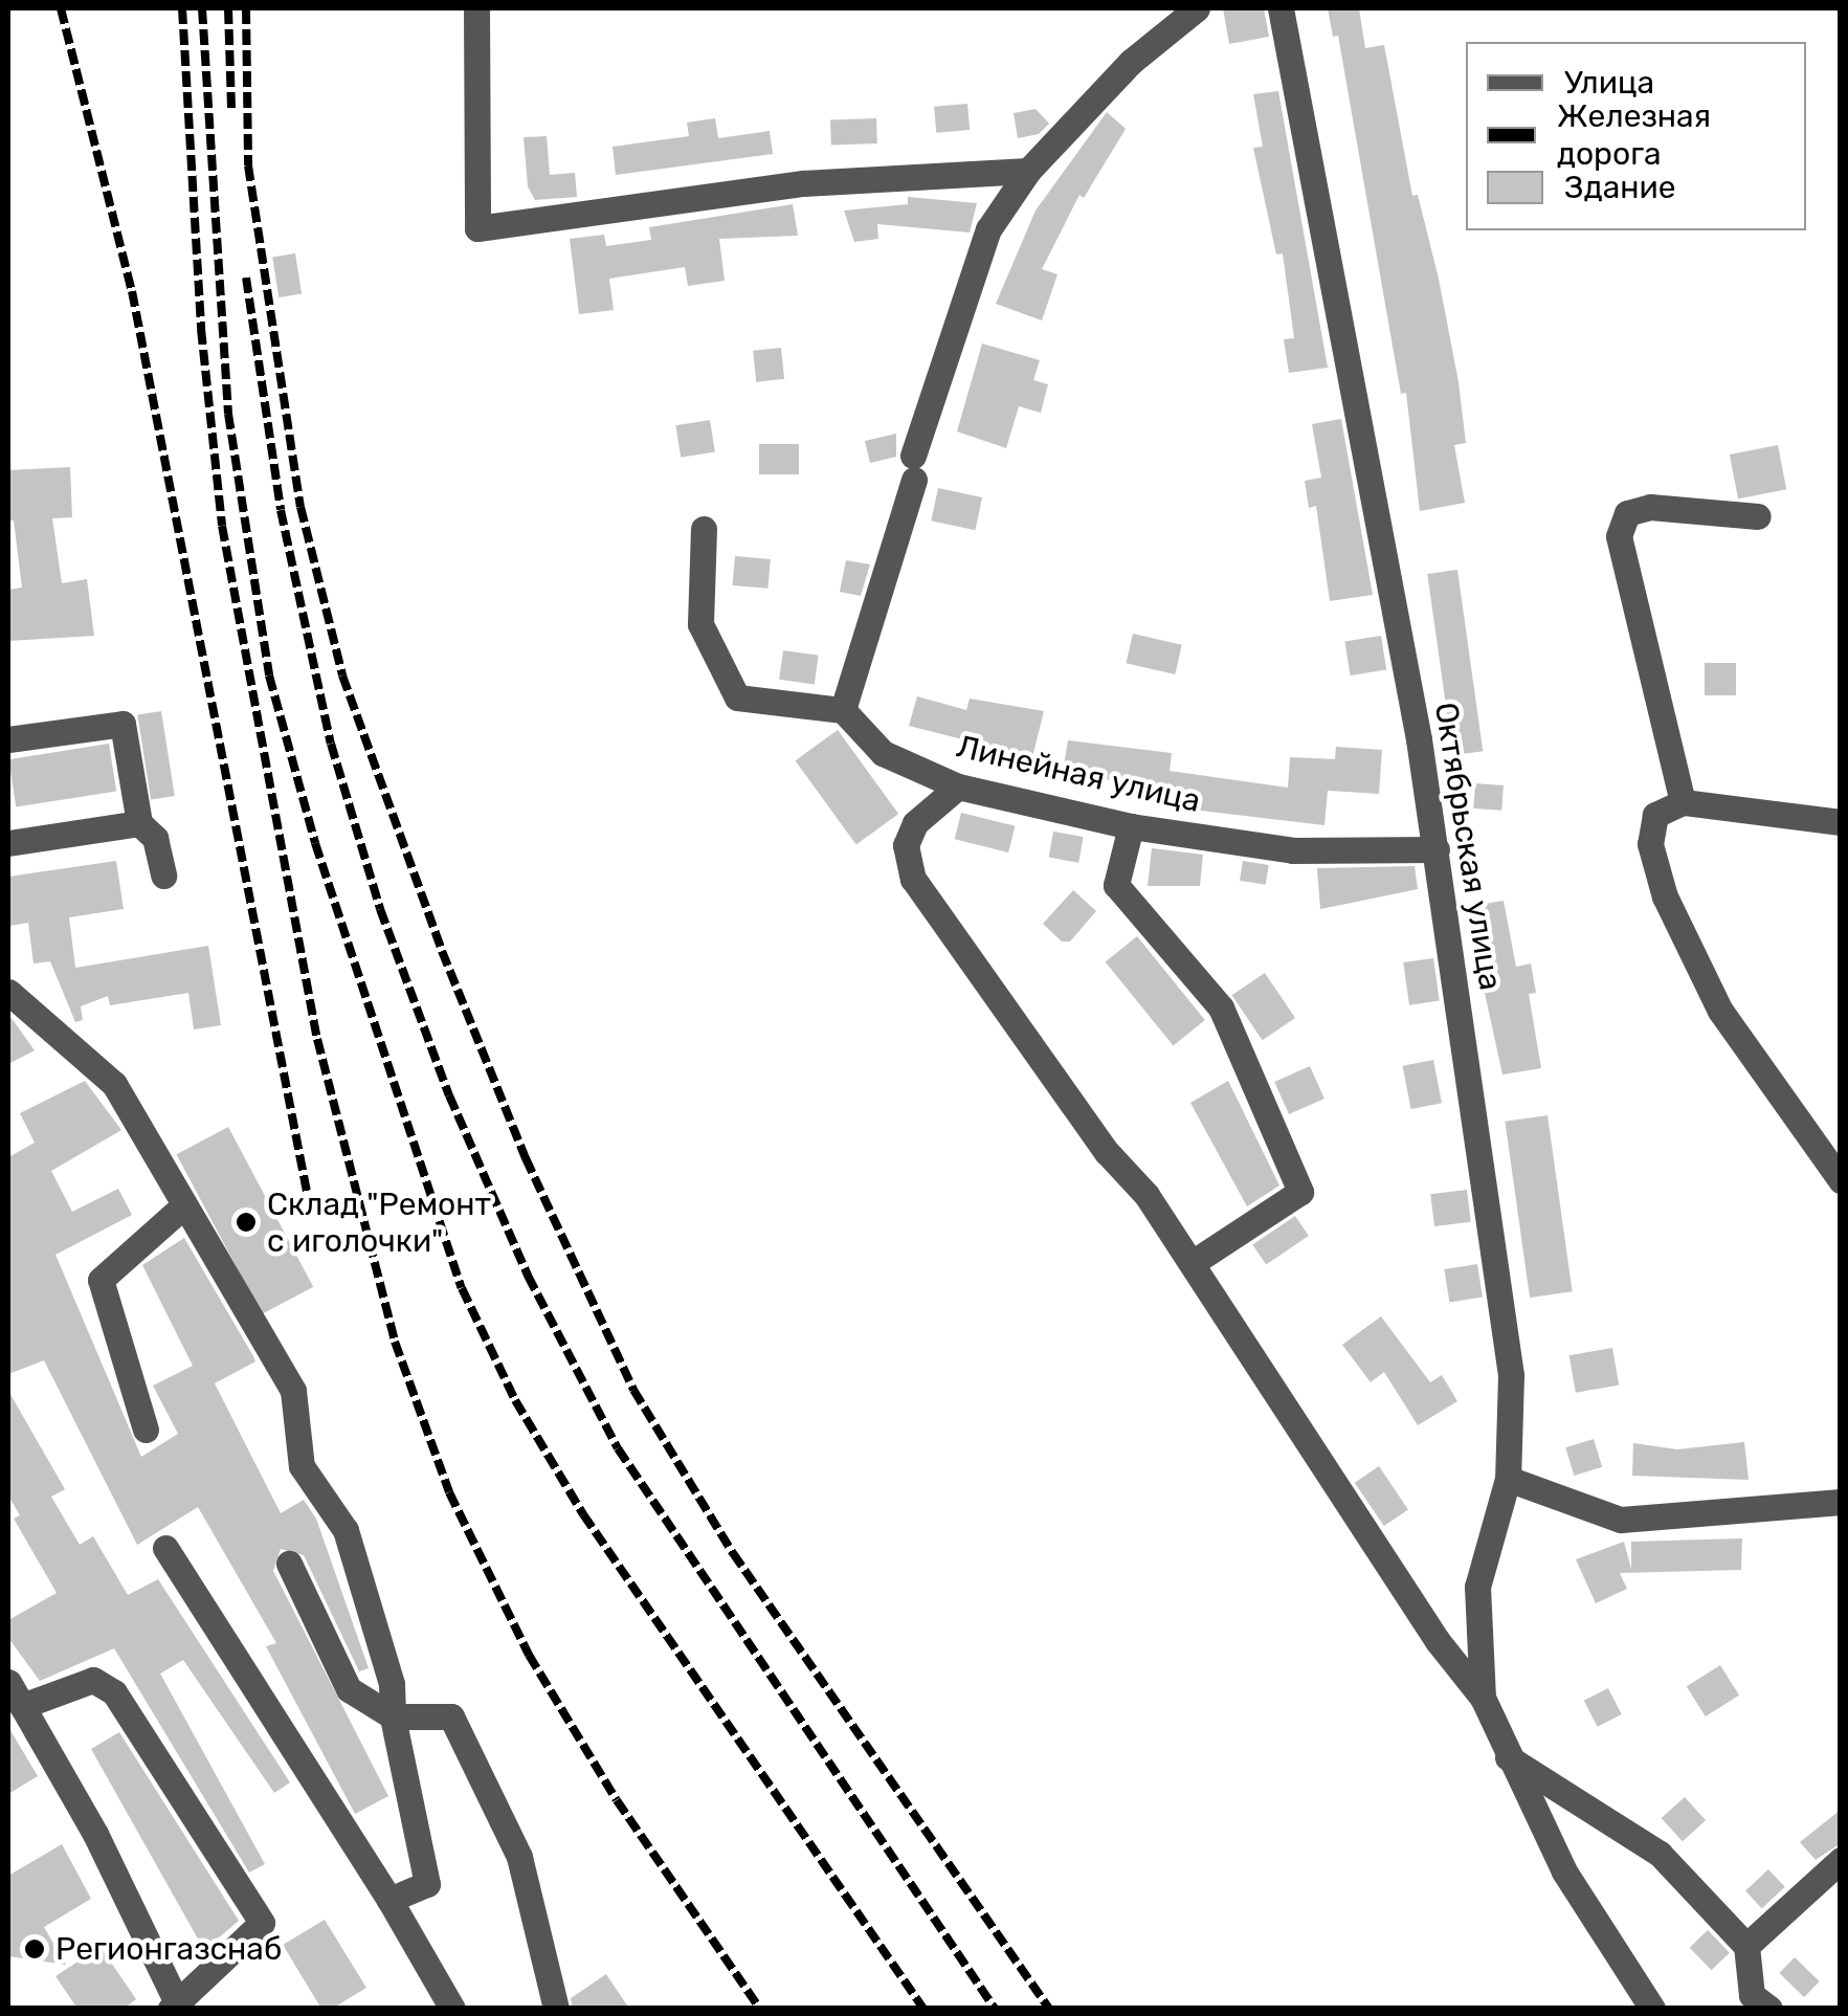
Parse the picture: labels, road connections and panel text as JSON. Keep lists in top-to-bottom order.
{
  "streets": {
    "street": ["Линейная улица", "Октябрьская улица"]
  },
  "crossings": [
    ["Линейная улица", "Октябрьская улица"]
  ],
  "places": ["Склад \"Ремонт с иголочки\"", "Регионгазснаб"],
  "legend": ["Улица", "Железная дорога", "Здание"]
}
